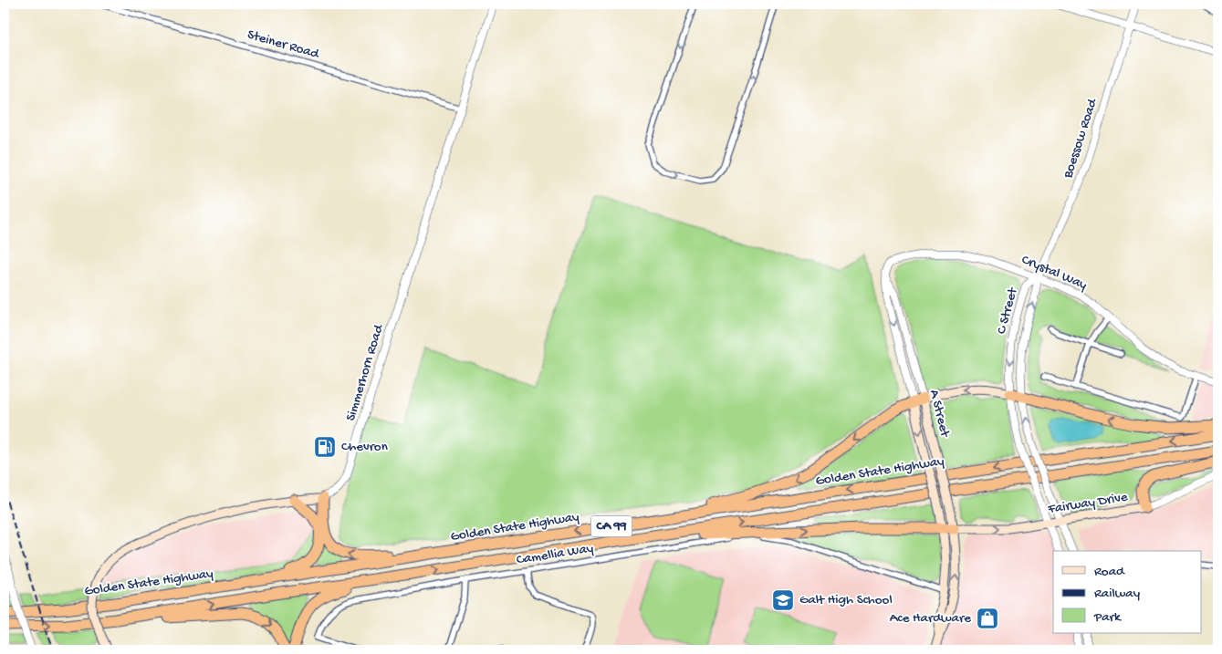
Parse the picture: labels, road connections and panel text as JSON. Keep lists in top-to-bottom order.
{
  "streets": {
    "highway": ["Golden State Highway", "CA 99"],
    "main road": ["A Street", "Fairway Drive"],
    "street": [
      "Steiner Road",
      "Boessow Road",
      "Crystal Way",
      "C Street",
      "Simmerhorn Road",
      "Camellia Way"
    ]
  },
  "crossings": [
    ["Steiner Road", "Simmerhorn Road"],
    ["Boessow Road", "Crystal Way"],
    ["Boessow Road", "C Street"],
    ["Crystal Way", "C Street"],
    ["Crystal Way", "A Street"],
    ["C Street", "Fairway Drive"],
    ["A Street", "Fairway Drive"],
    ["A Street", "Camellia Way"]
  ],
  "one_way": ["Fairway Drive"],
  "places": {
    "fuel station": ["Chevron"],
    "school or university": ["Galt High School"],
    "shop": ["Ace Hardware"]
  },
  "legend": ["Road", "Railway", "Park"]
}
